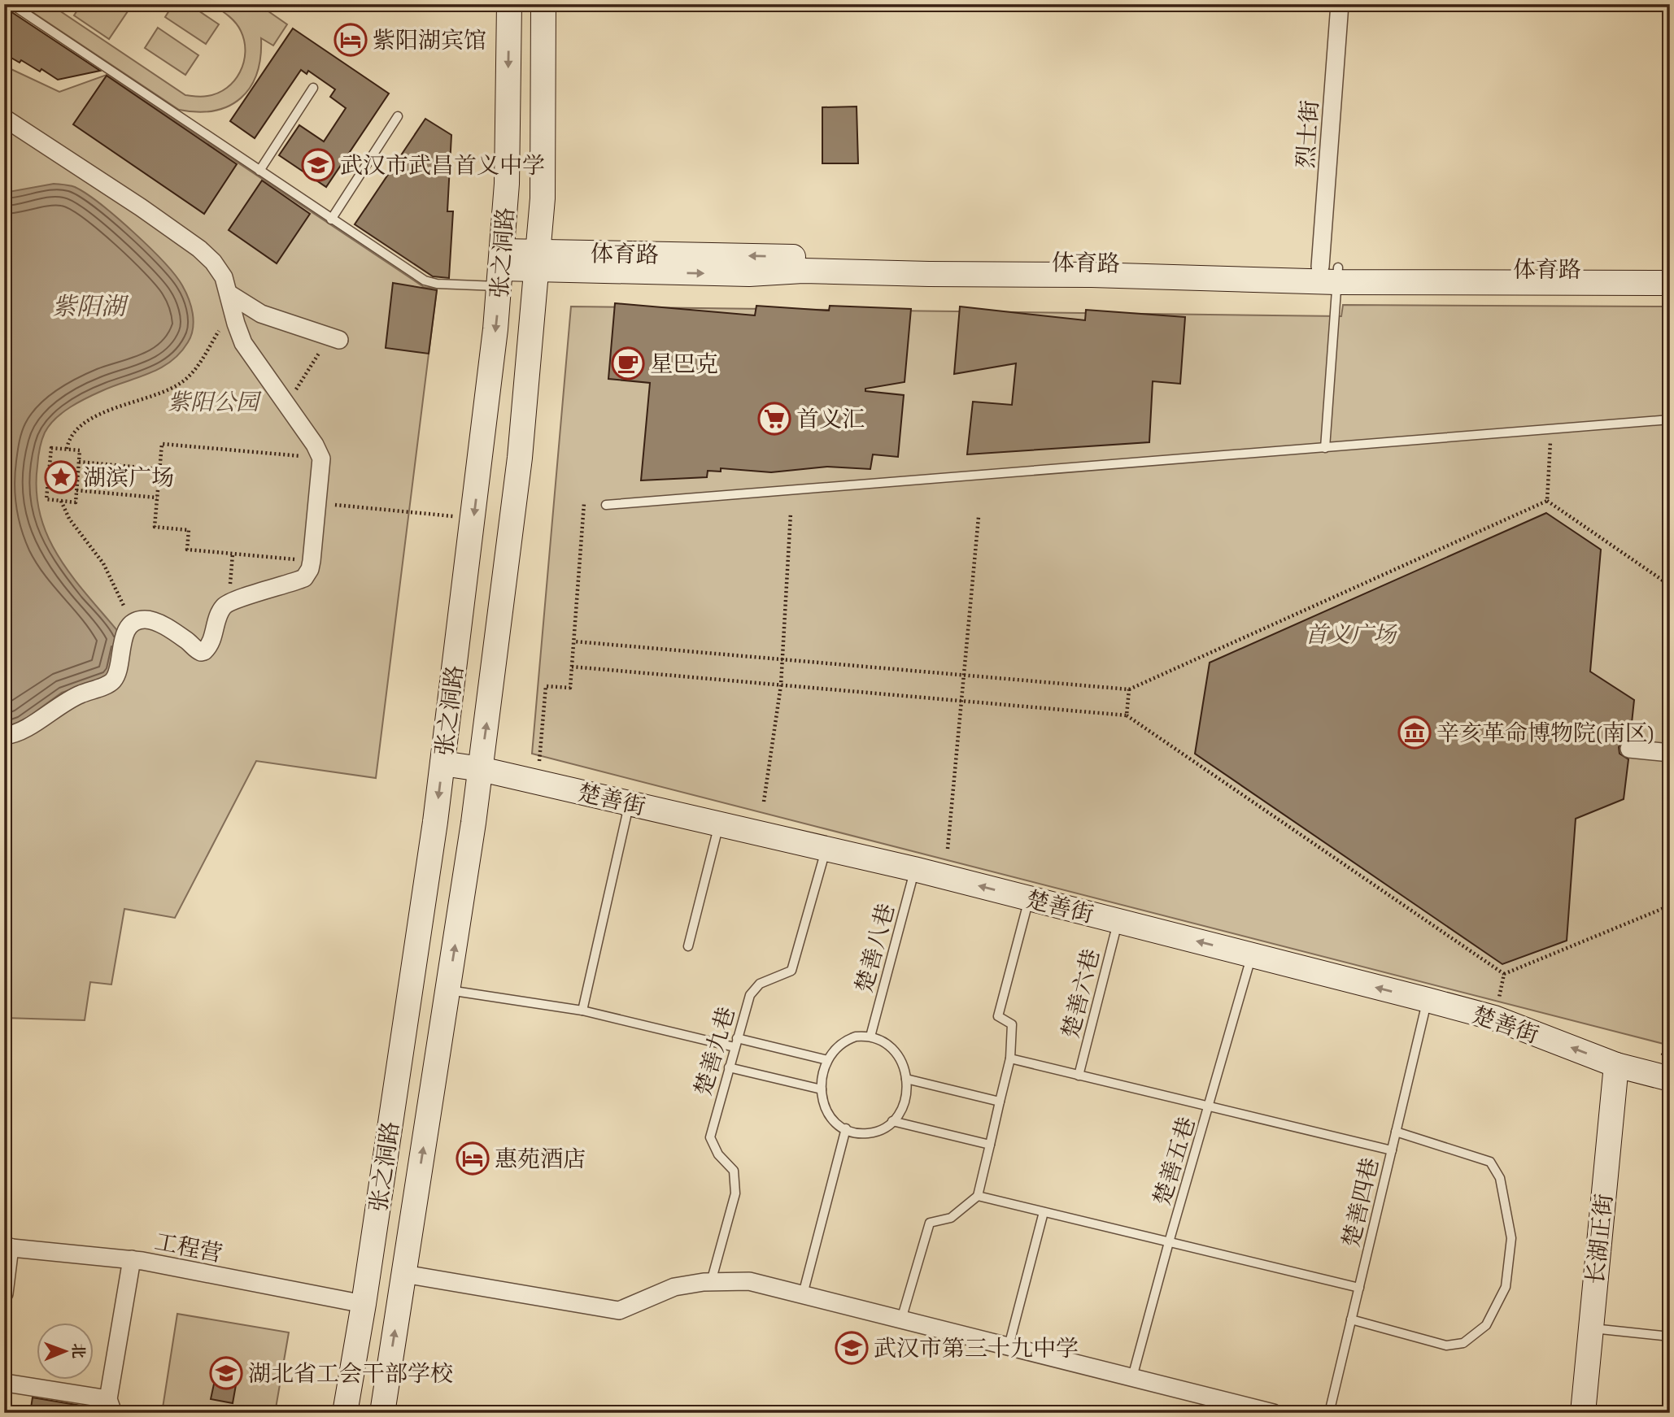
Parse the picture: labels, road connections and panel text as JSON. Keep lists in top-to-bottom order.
{
  "streets": {
    "street": [
      "烈士街",
      "张之洞路",
      "体育路",
      "楚善街",
      "长湖正街",
      "工程营"
    ],
    "lane": [
      "楚善八巷",
      "楚善六巷",
      "楚善九巷",
      "楚善五巷",
      "楚善四巷"
    ]
  },
  "crossings": [
    ["烈士街", "体育路"],
    ["张之洞路", "楚善街"],
    ["张之洞路", "工程营"],
    ["楚善街", "楚善八巷"],
    ["楚善街", "楚善六巷"],
    ["楚善街", "楚善九巷"],
    ["楚善街", "楚善五巷"],
    ["楚善街", "楚善四巷"],
    ["楚善街", "长湖正街"]
  ],
  "one_way": ["楚善街"],
  "water": ["紫阳湖"],
  "parks": ["紫阳公园", "首义广场"],
  "places": {
    "hotel": ["紫阳湖宾馆", "惠苑酒店"],
    "school or university": ["武汉市武昌首义中学", "武汉市第三十九中学", "湖北省工会干部学校"],
    "cafe": ["星巴克"],
    "supermarket": ["首义汇"],
    "place": ["湖滨广场"],
    "museum": ["辛亥革命博物院(南区)"]
  },
  "north": "right"
}
